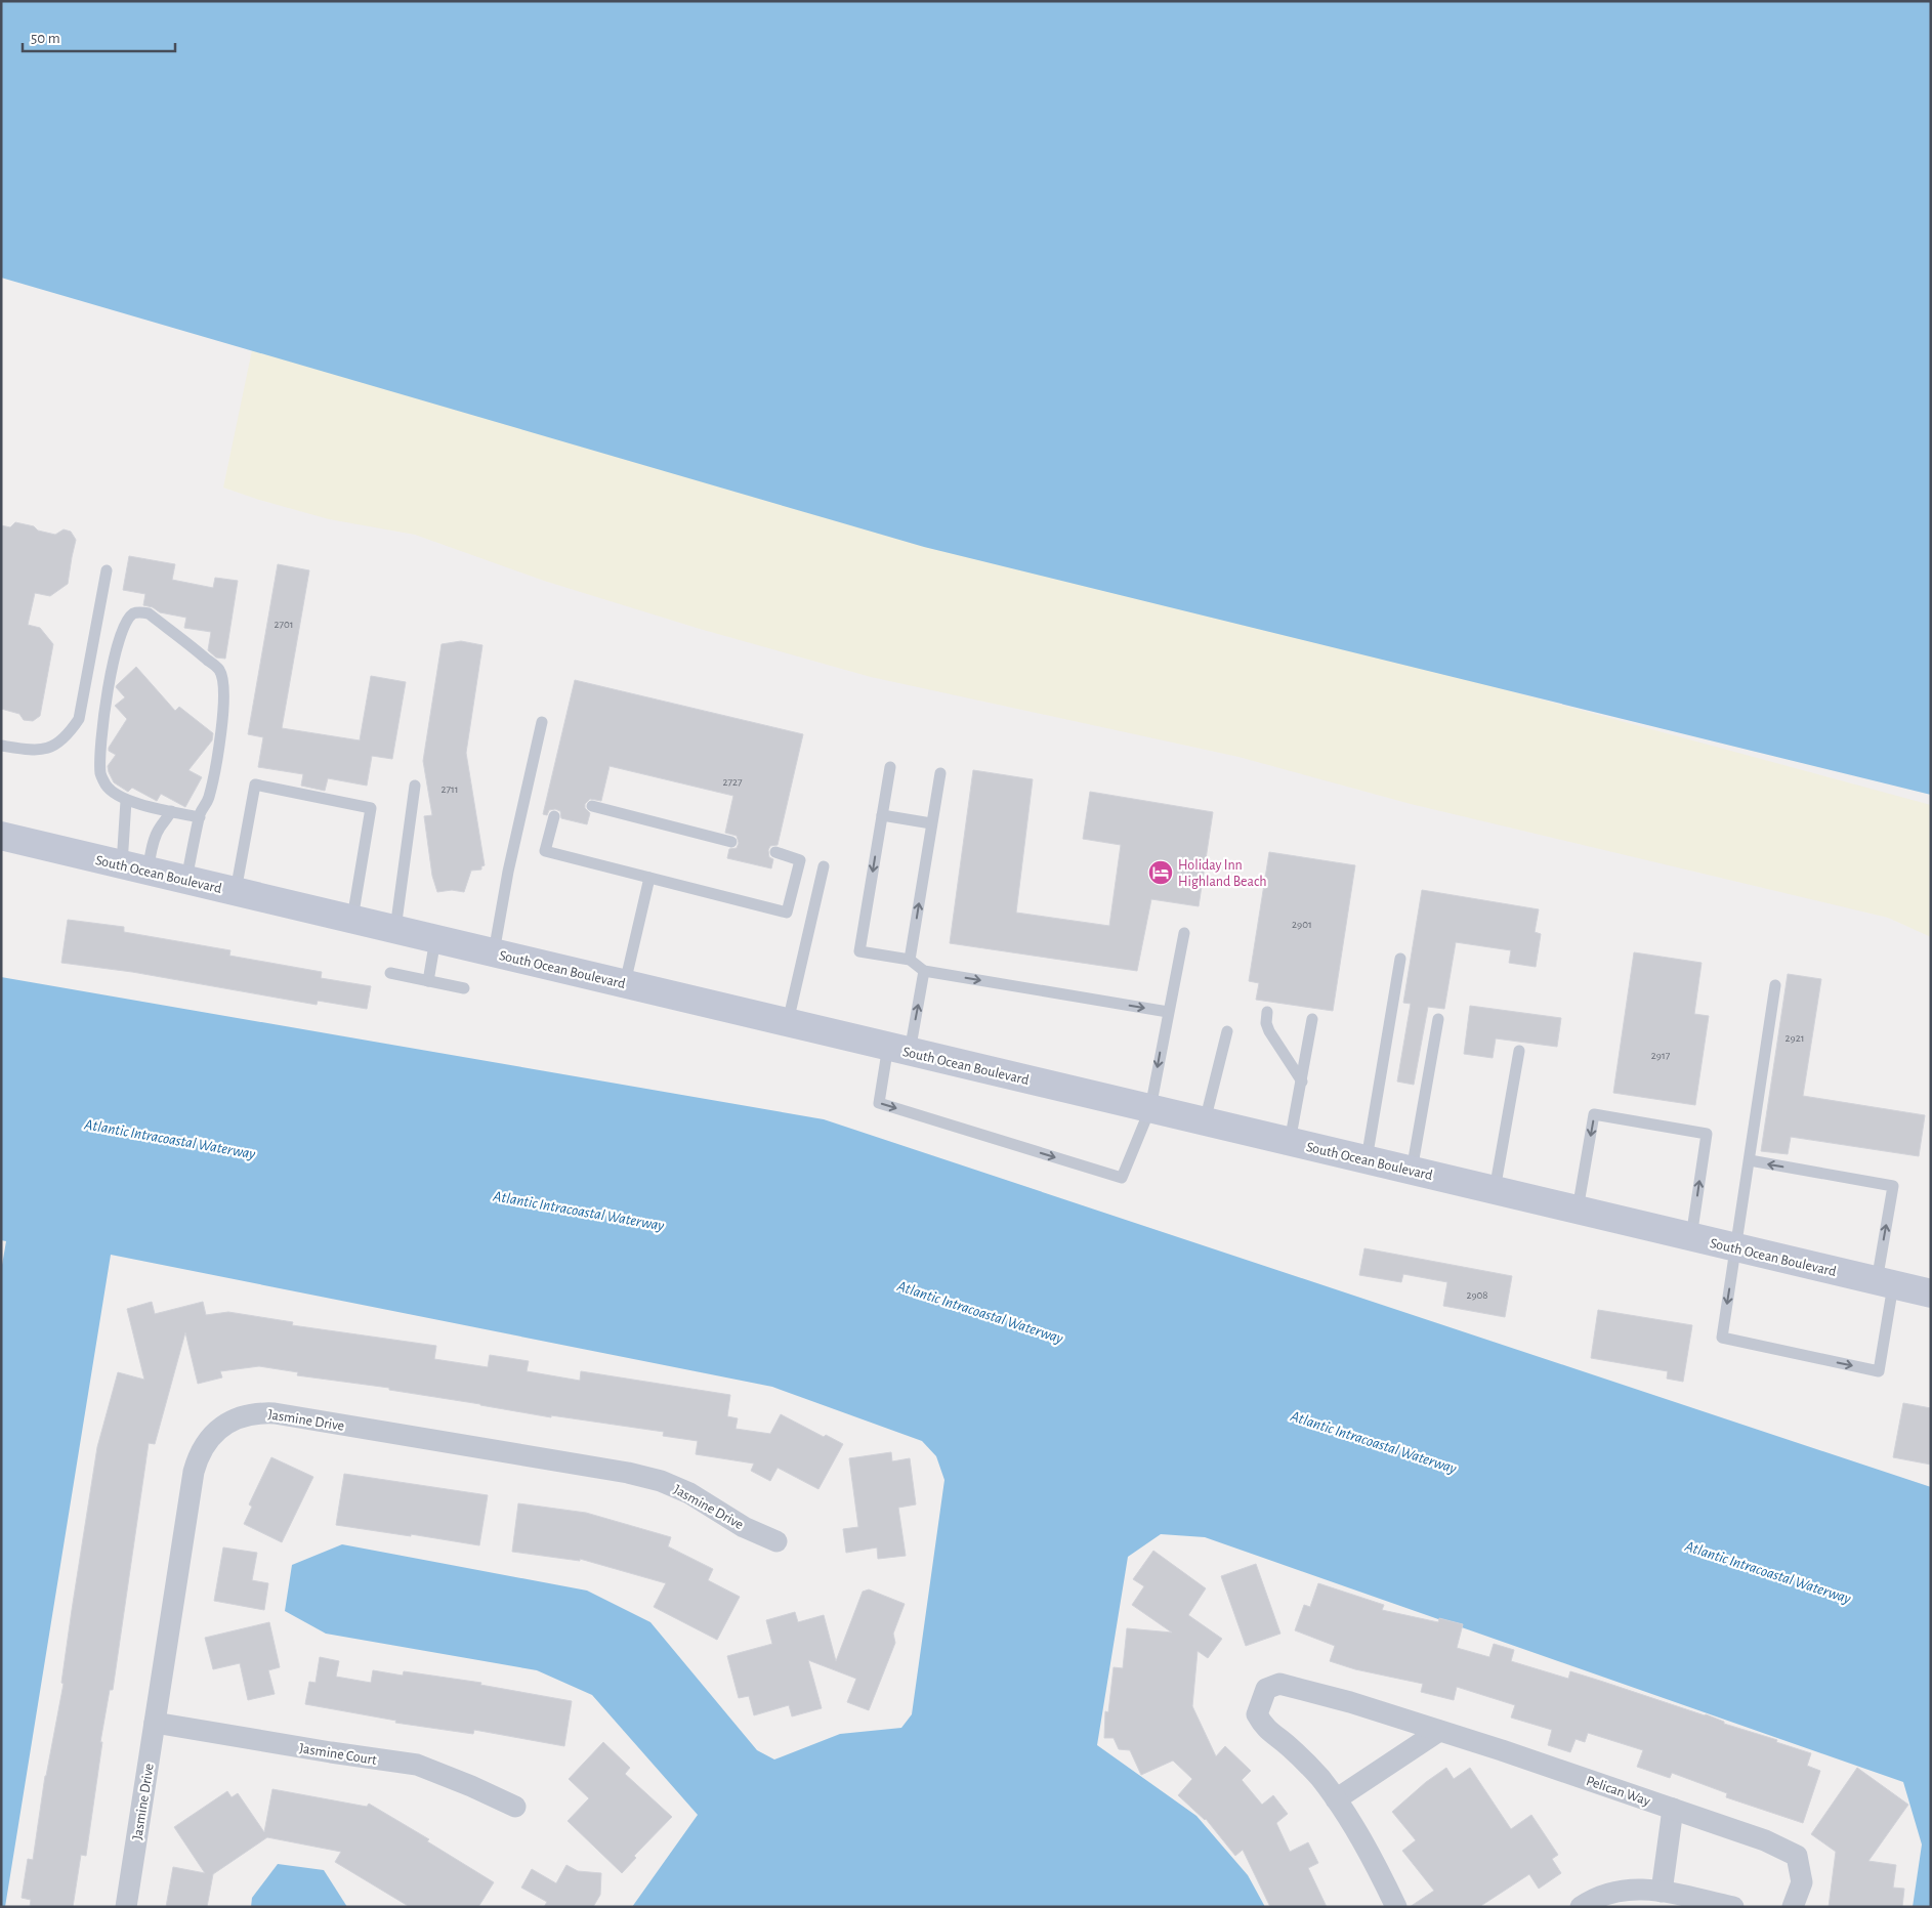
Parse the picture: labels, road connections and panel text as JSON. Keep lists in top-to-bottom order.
{
  "streets": {
    "main road": ["South Ocean Boulevard"],
    "street": ["Jasmine Drive", "Jasmine Court", "Pelican Way"]
  },
  "crossings": [
    ["Jasmine Drive", "Jasmine Court"]
  ],
  "water": ["Atlantic Intracoastal Waterway"],
  "places": {
    "hotel": ["Holiday Inn Highland Beach"]
  },
  "house_numbers": [
    "2701",
    "2727",
    "2711",
    "2901",
    "2921",
    "2917",
    "2908"
  ],
  "scale_bar": "50 m"
}
